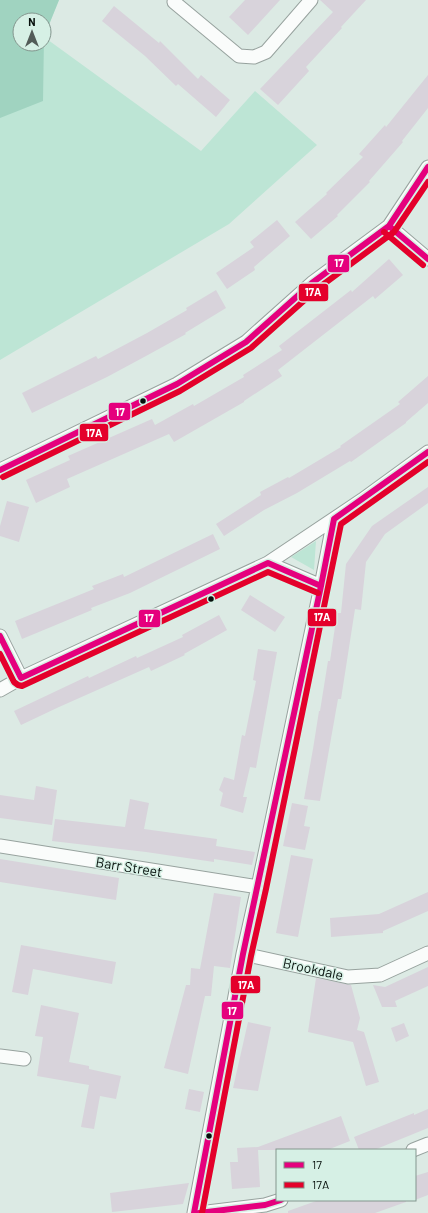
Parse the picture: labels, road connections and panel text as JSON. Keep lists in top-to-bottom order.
{
  "streets": {
    "street": ["Barr Street", "Brookdale"]
  },
  "lines": ["transit line 17", "transit line 17A"],
  "legend": ["17", "17A"],
  "north": "top"
}
